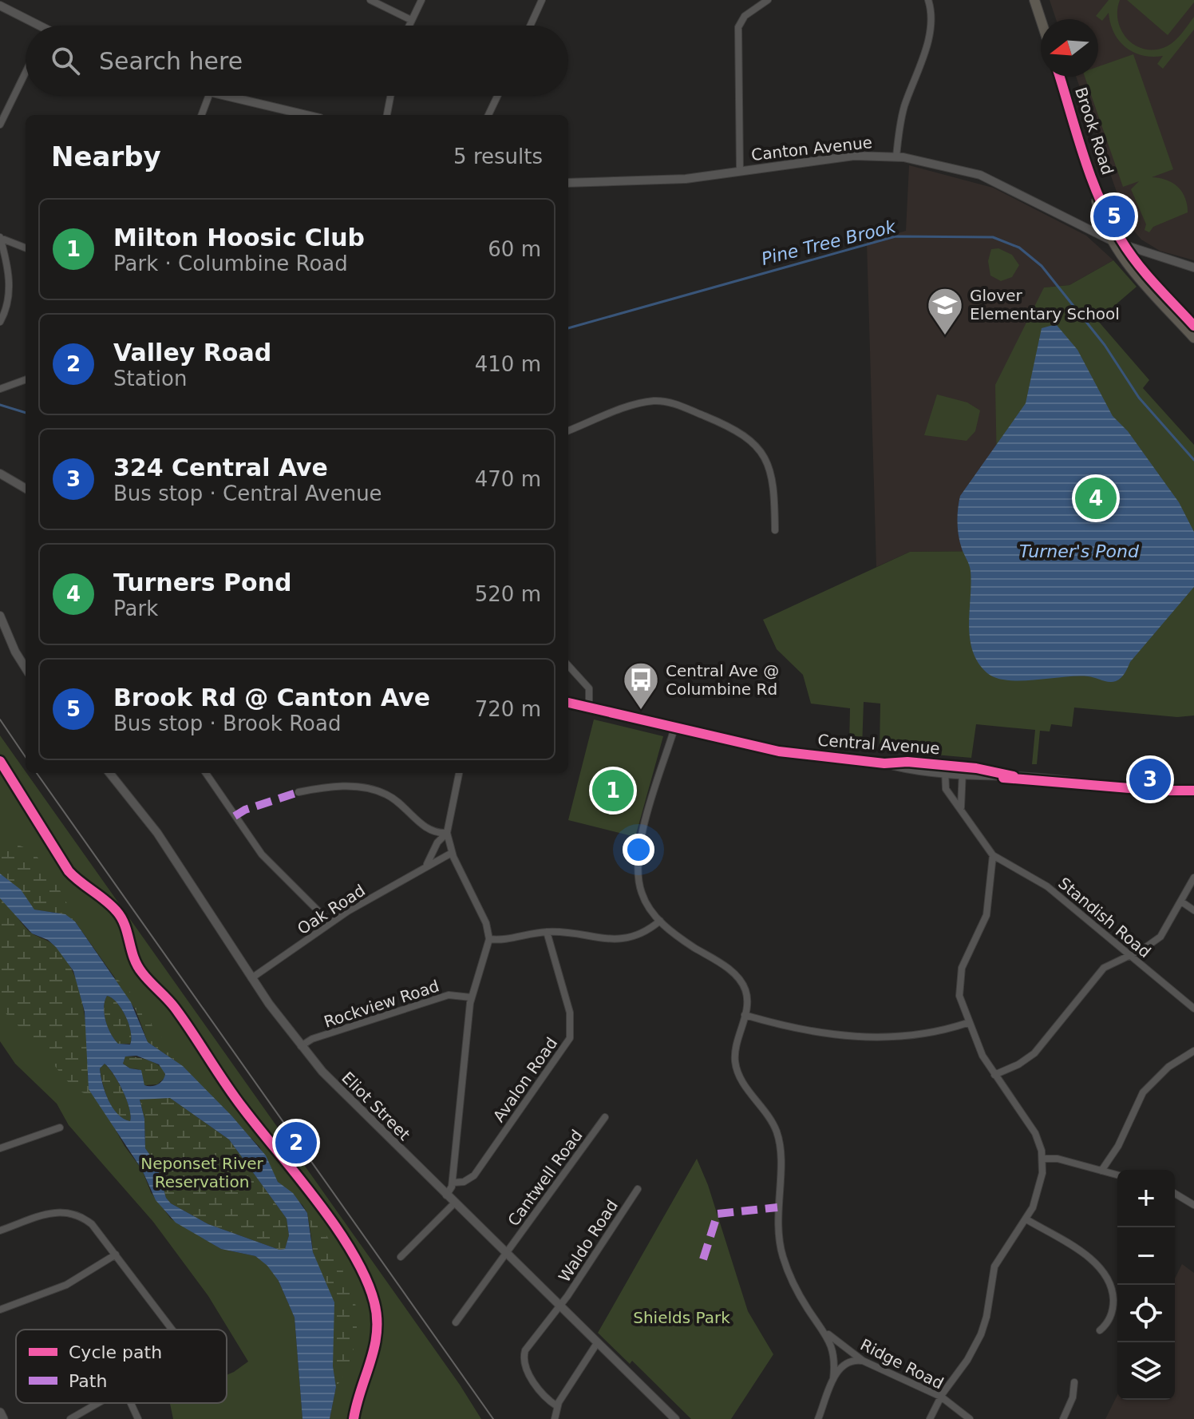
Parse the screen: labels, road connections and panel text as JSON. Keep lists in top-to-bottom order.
{
  "streets": {
    "main road": ["Brook Road"],
    "street": [
      "Canton Avenue",
      "Central Avenue",
      "Oak Road",
      "Standish Road",
      "Rockview Road",
      "Avalon Road",
      "Eliot Street",
      "Cantwell Road",
      "Waldo Road",
      "Ridge Road"
    ]
  },
  "crossings": [
    ["Brook Road", "Canton Avenue"],
    ["Oak Road", "Eliot Street"],
    ["Rockview Road", "Eliot Street"],
    ["Eliot Street", "Cantwell Road"],
    ["Eliot Street", "Waldo Road"]
  ],
  "water": ["Pine Tree Brook", "Turner's Pond"],
  "parks": ["Neponset River Reservation", "Shields Park"],
  "places": {
    "school or university": ["Glover Elementary School"],
    "bus stop": ["Central Ave @ Columbine Rd"]
  },
  "legend": ["Cycle path", "Path"],
  "north": "left",
  "page": {
    "search": "Search here",
    "heading": ["Nearby", "5 results"],
    "pins": [
      "5",
      "4",
      "3",
      "1",
      "2"
    ],
    "list": [
      {
        "mark": "1",
        "name": "Milton Hoosic Club",
        "note": "Park · Columbine Road",
        "value": "60 m"
      },
      {
        "mark": "2",
        "name": "Valley Road",
        "note": "Station",
        "value": "410 m"
      },
      {
        "mark": "3",
        "name": "324 Central Ave",
        "note": "Bus stop · Central Avenue",
        "value": "470 m"
      },
      {
        "mark": "4",
        "name": "Turners Pond",
        "note": "Park",
        "value": "520 m"
      },
      {
        "mark": "5",
        "name": "Brook Rd @ Canton Ave",
        "note": "Bus stop · Brook Road",
        "value": "720 m"
      }
    ],
    "map_buttons": ["+", "−"]
  }
}
